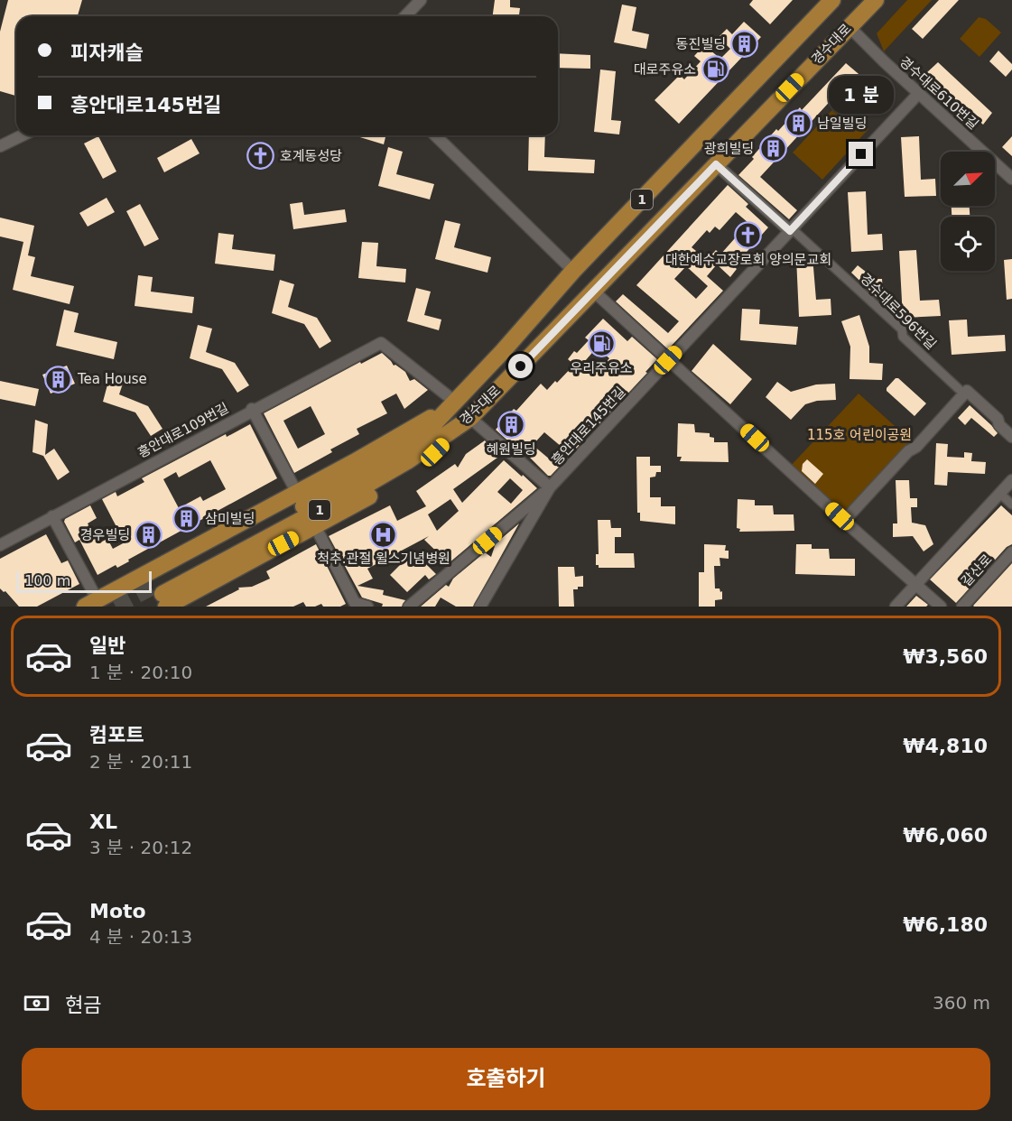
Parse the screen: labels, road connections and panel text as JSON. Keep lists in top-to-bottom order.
{
  "streets": {
    "main road": ["경수대로", "1"],
    "street": [
      "경수대로610번길",
      "경수대로596번길",
      "흥안대로145번길",
      "흥안대로109번길",
      "갈산로"
    ]
  },
  "crossings": [
    ["경수대로", "경수대로610번길"],
    ["경수대로", "경수대로596번길"],
    ["경수대로", "흥안대로109번길"],
    ["경수대로610번길", "흥안대로145번길"],
    ["경수대로596번길", "흥안대로145번길"]
  ],
  "parks": ["115호 어린이공원"],
  "places": {
    "building": [
      "동진빌딩",
      "남일빌딩",
      "광희빌딩",
      "Tea House",
      "혜원빌딩",
      "삼미빌딩",
      "경우빌딩"
    ],
    "fuel station": ["대로주유소", "우리주유소"],
    "church": ["호계동성당", "대한예수교장로회 양의문교회"],
    "hospital": ["척추.관절 윌스기념병원"]
  },
  "scale_bar": "100 m",
  "north": "top right",
  "page": {
    "banner": ["피자캐슬", "흥안대로145번길"],
    "bubble": "1 분",
    "scale": "100 m",
    "list": [
      {
        "name": "일반",
        "note": "1 분 · 20:10",
        "value": "₩3,560"
      },
      {
        "name": "컴포트",
        "note": "2 분 · 20:11",
        "value": "₩4,810"
      },
      {
        "name": "XL",
        "note": "3 분 · 20:12",
        "value": "₩6,060"
      },
      {
        "name": "Moto",
        "note": "4 분 · 20:13",
        "value": "₩6,180"
      }
    ],
    "pay": ["현금", "360 m"],
    "buttons": "호출하기"
  }
}
